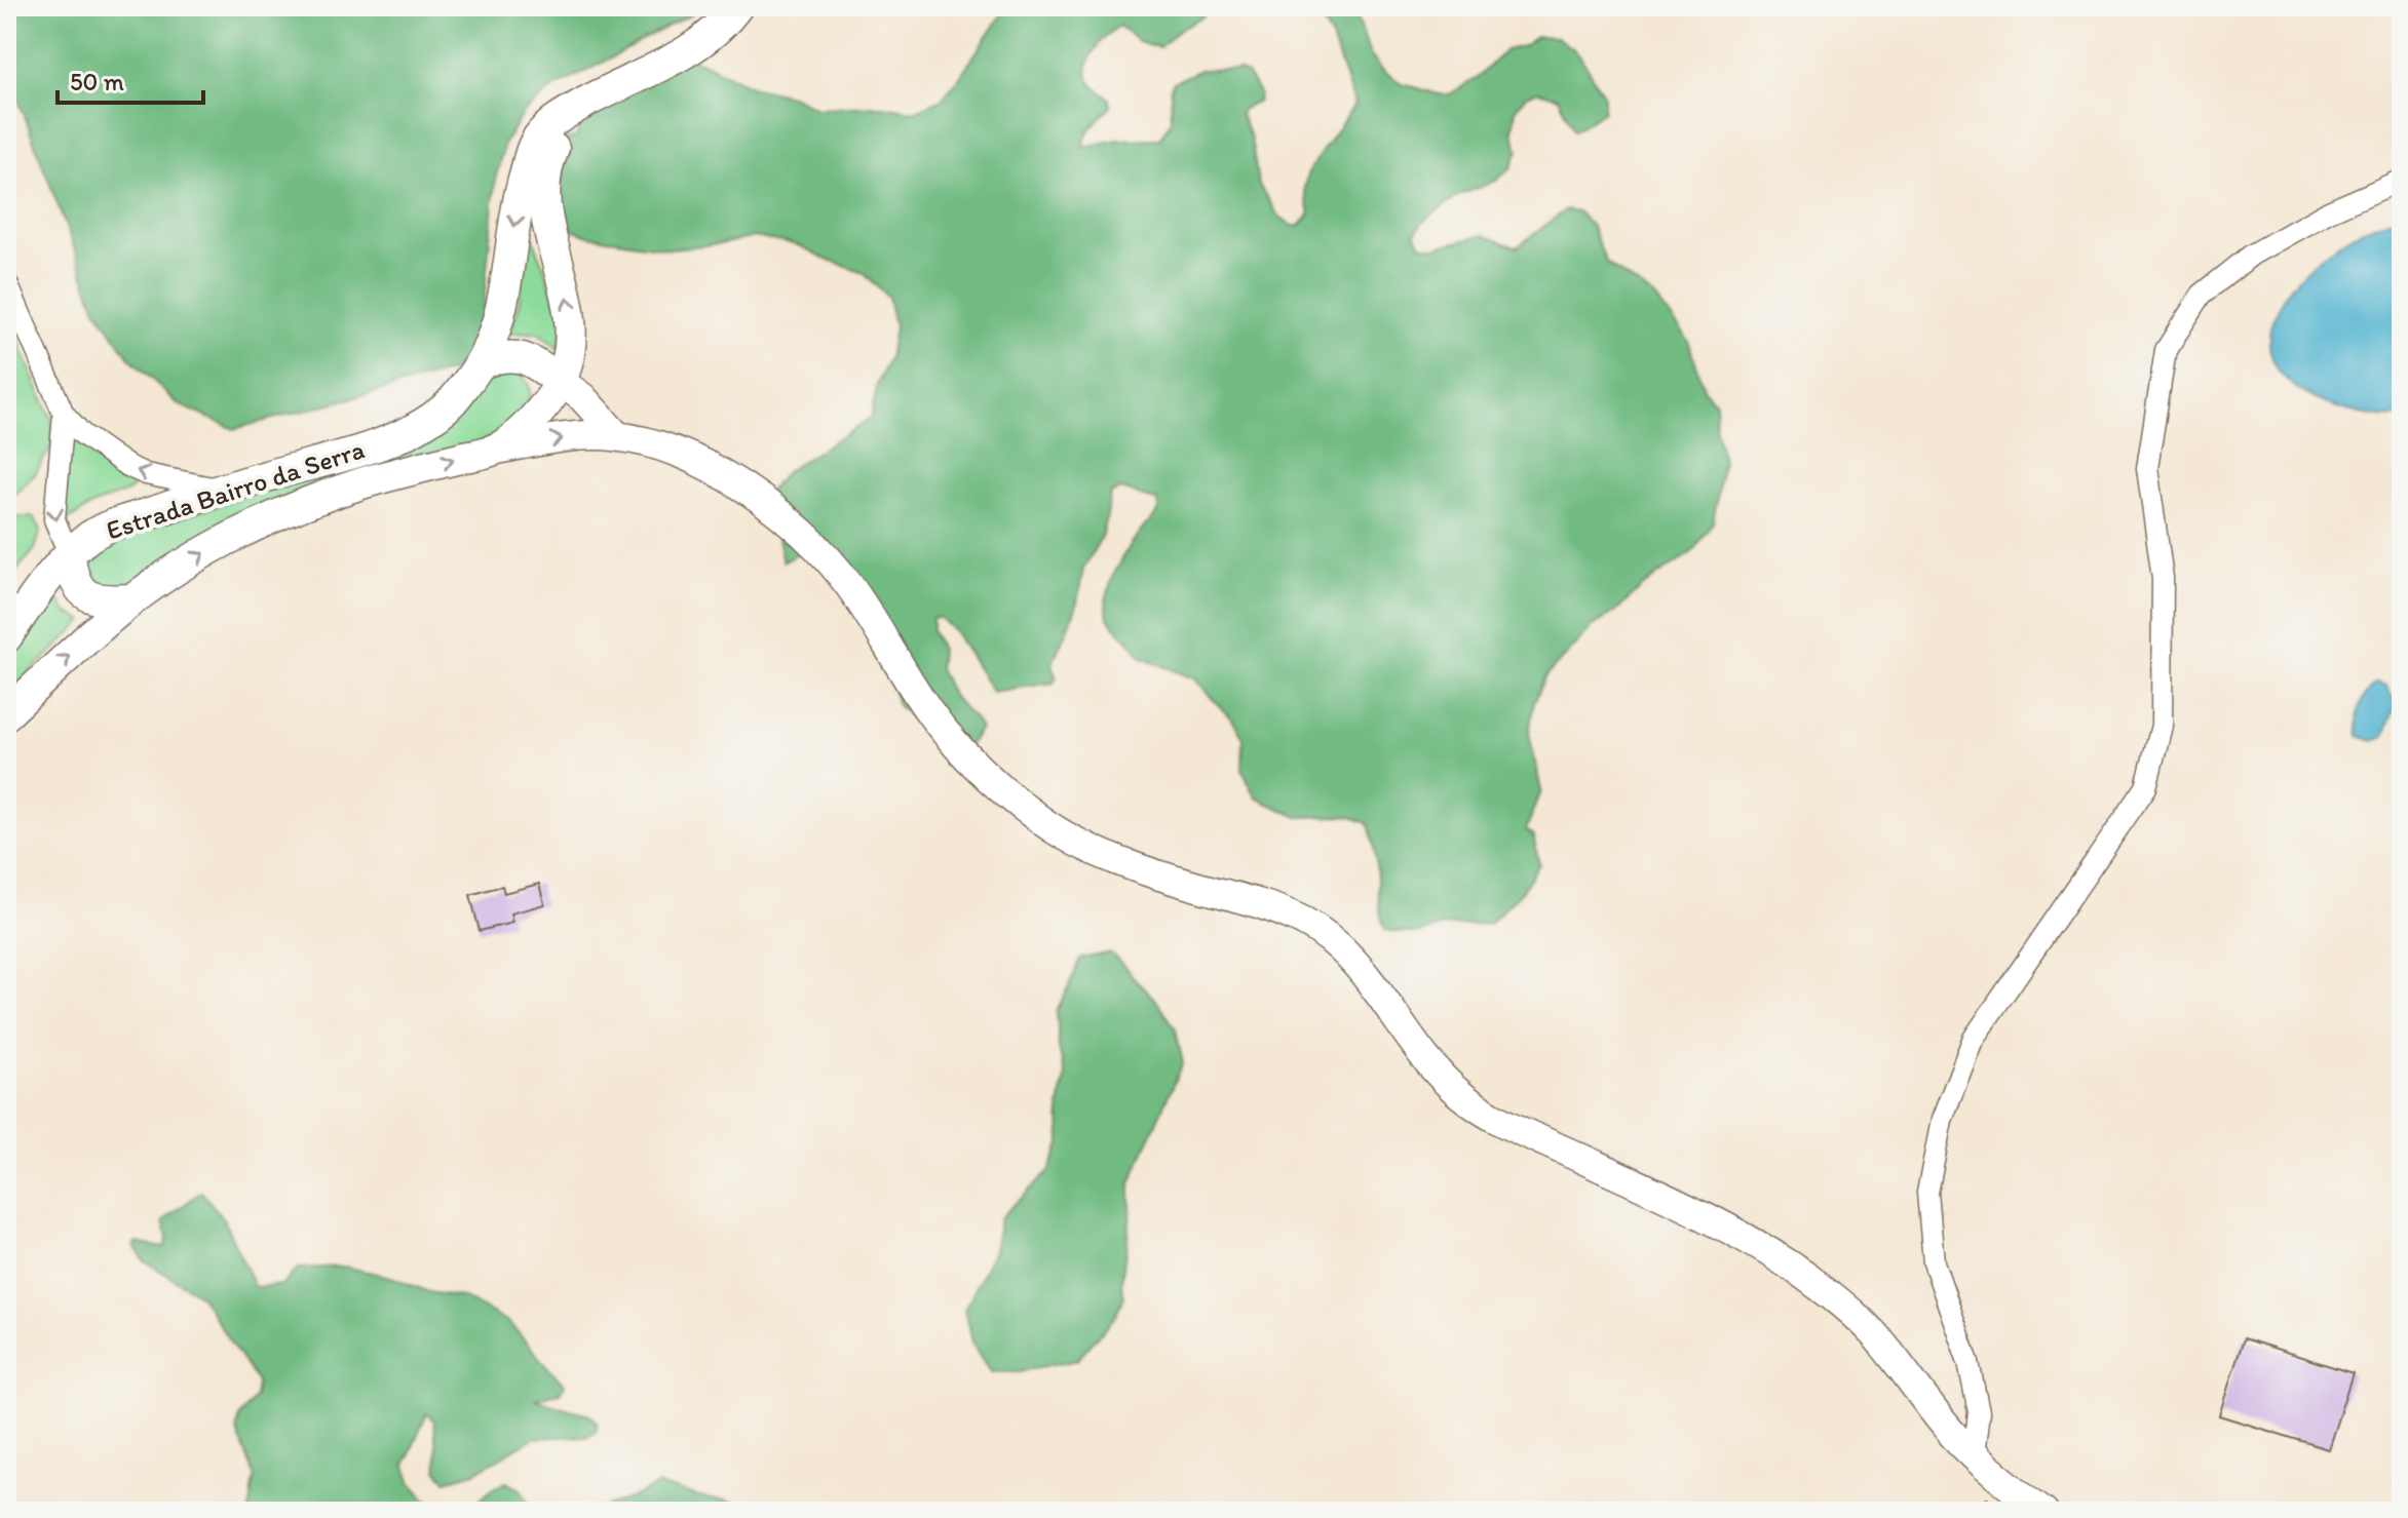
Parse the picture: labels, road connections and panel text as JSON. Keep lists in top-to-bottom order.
{
  "streets": {
    "main road": ["Estrada Bairro da Serra"]
  },
  "scale_bar": "50 m"
}
